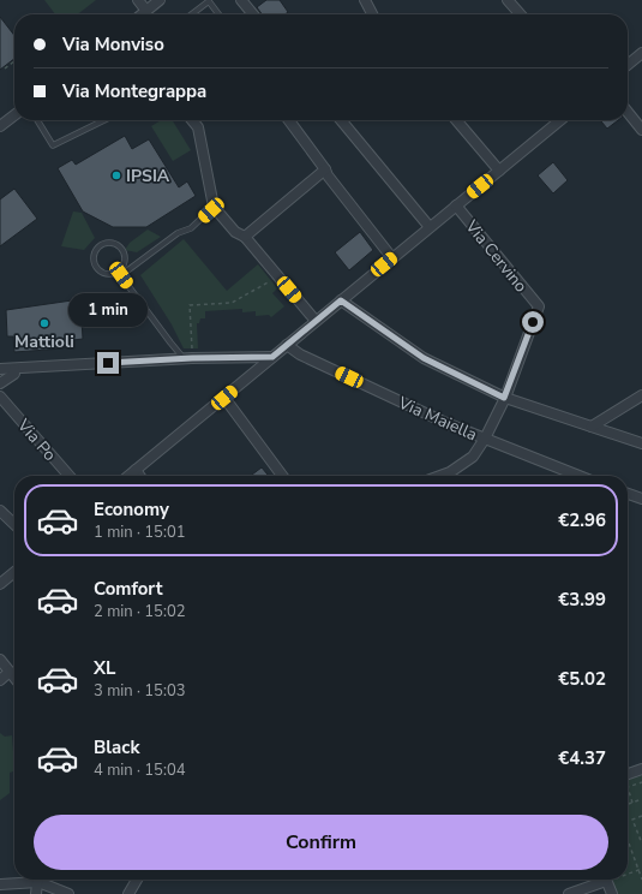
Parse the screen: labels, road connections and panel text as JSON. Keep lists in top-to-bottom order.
{
  "streets": {
    "street": ["Via Cervino", "Via Maiella", "Via Po"]
  },
  "places": ["IPSIA", "Mattioli"],
  "page": {
    "banner": ["Via Monviso", "Via Montegrappa"],
    "bubble": "1 min",
    "list": [
      {
        "name": "Economy",
        "note": "1 min · 15:01",
        "value": "€2.96"
      },
      {
        "name": "Comfort",
        "note": "2 min · 15:02",
        "value": "€3.99"
      },
      {
        "name": "XL",
        "note": "3 min · 15:03",
        "value": "€5.02"
      },
      {
        "name": "Black",
        "note": "4 min · 15:04",
        "value": "€4.37"
      }
    ],
    "buttons": "Confirm"
  }
}
